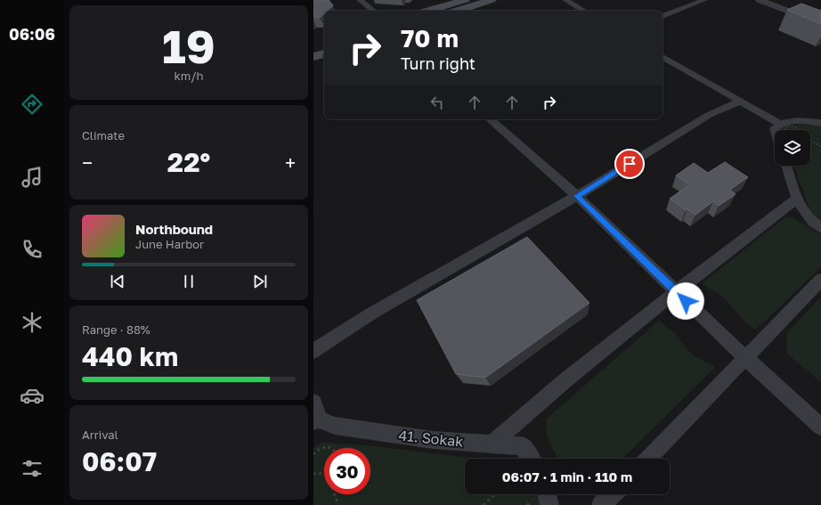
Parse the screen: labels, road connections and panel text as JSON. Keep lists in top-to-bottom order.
{
  "streets": {
    "street": ["41. Sokak"]
  },
  "page": {
    "tabs": "06:06",
    "tile": [
      ["19", "km/h"],
      "Climate",
      ["Range · 88%", "440 km"],
      ["Arrival", "06:07"]
    ],
    "turn": ["70 m", "Turn right"],
    "heat": ["−", "22°", "+"],
    "song": ["Northbound", "June Harbor"],
    "limit": "30",
    "trip": "06:07 · 1 min · 110 m"
  }
}
